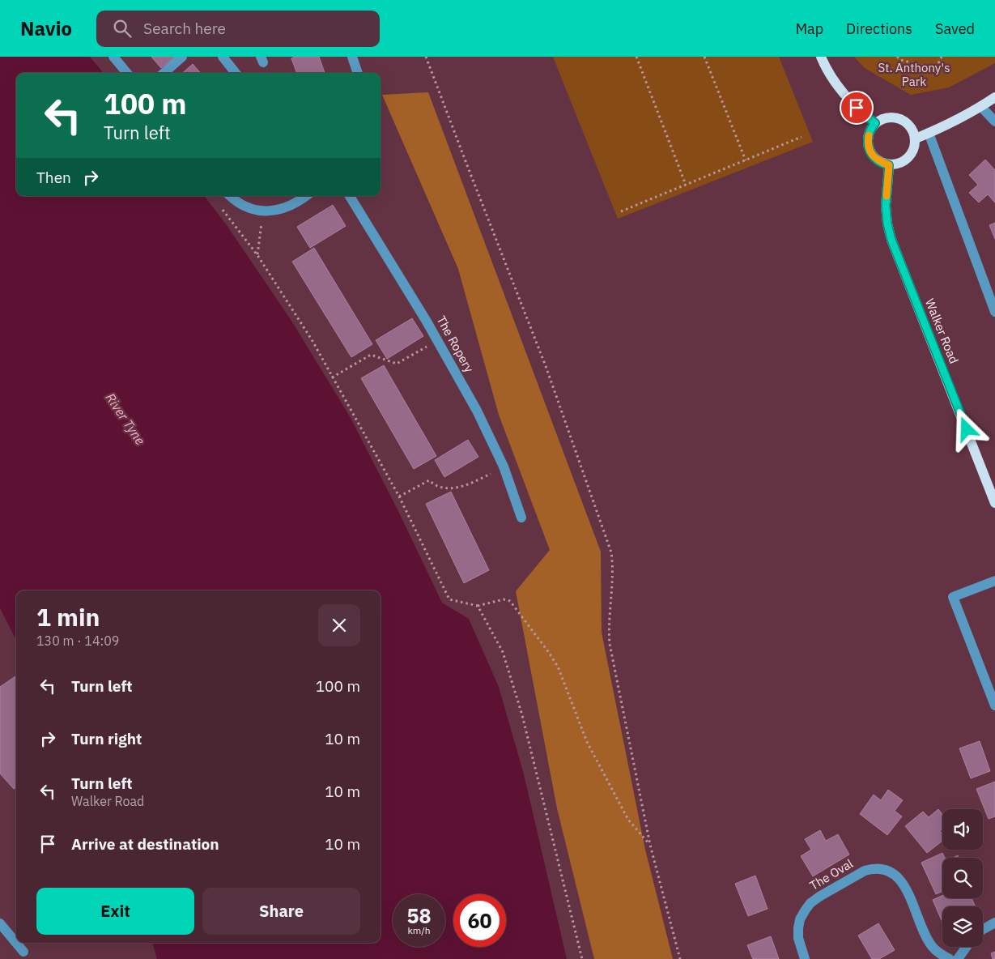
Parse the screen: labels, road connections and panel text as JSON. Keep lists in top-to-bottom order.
{
  "streets": {
    "main road": ["Walker Road"],
    "street": ["The Ropery", "The Oval"]
  },
  "water": ["River Tyne"],
  "parks": ["St. Anthony's Park"],
  "page": {
    "header": "Navio",
    "search": "Search here",
    "nav": ["Map", "Directions", "Saved"],
    "turn": ["100 m", "Turn left"],
    "then": "Then",
    "heading": ["1 min", "130 m · 14:09"],
    "list": [
      {
        "name": "Turn left",
        "value": "100 m"
      },
      {
        "name": "Turn right",
        "value": "10 m"
      },
      {
        "name": "Turn left",
        "note": "Walker Road",
        "value": "10 m"
      },
      {
        "name": "Arrive at destination",
        "value": "10 m"
      }
    ],
    "buttons": ["Exit", "Share"],
    "speed": "58 km/h",
    "limit": "60"
  }
}
